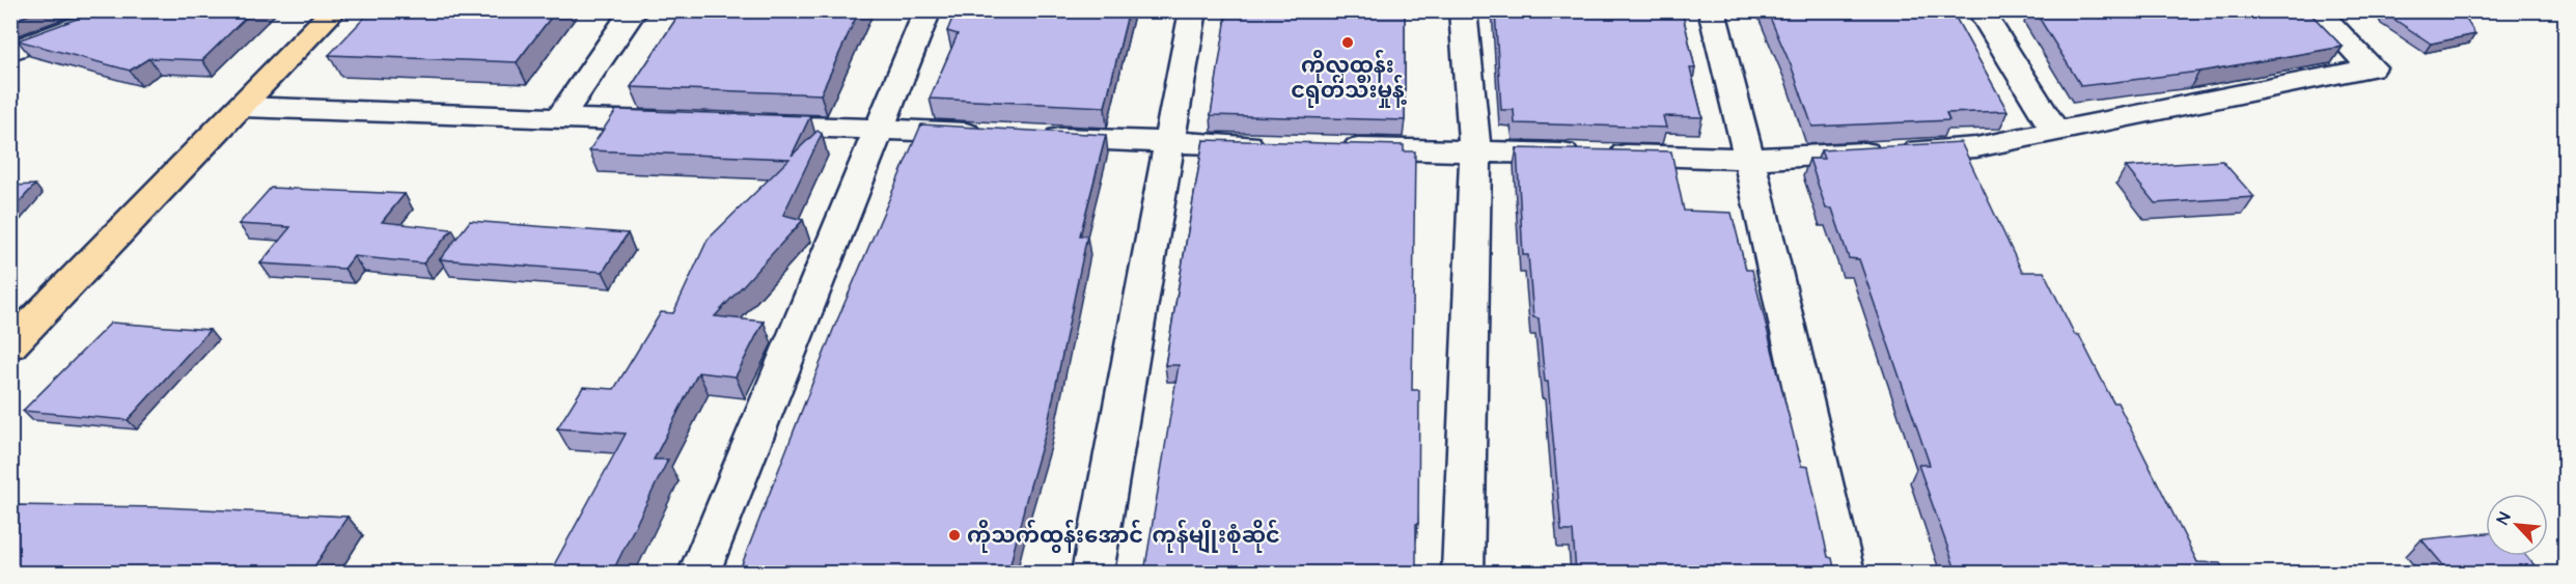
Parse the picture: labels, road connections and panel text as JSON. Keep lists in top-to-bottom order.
{
  "places": ["ကိုလှထွန်း ငရုတ်သီးမှုန့်", "ကိုသက်ထွန်းအောင် ကုန်မျိုးစုံဆိုင်"],
  "north": "top left"
}
